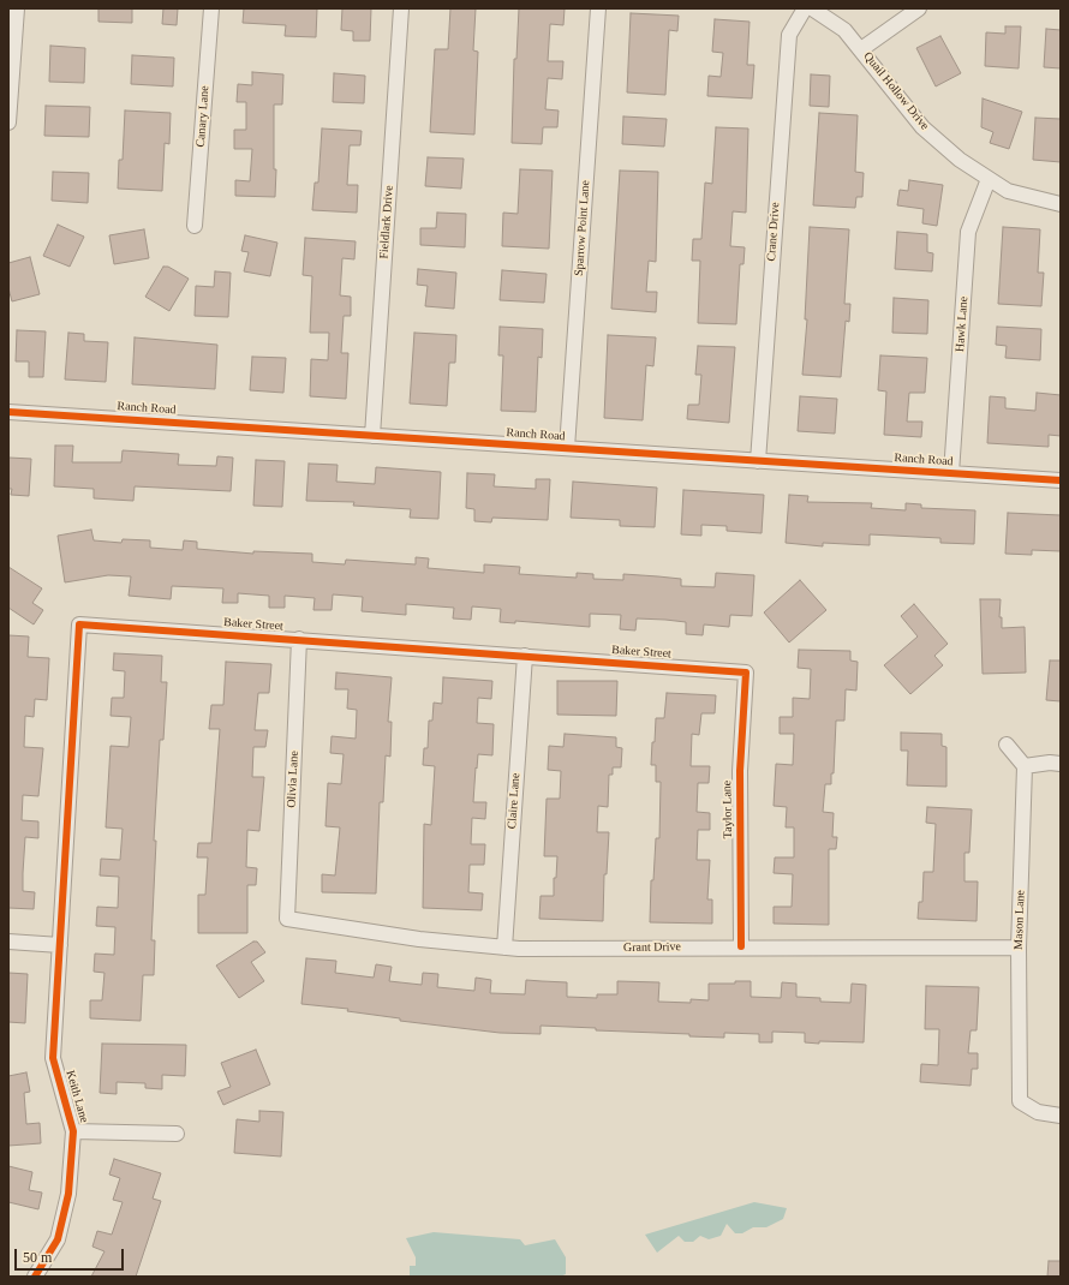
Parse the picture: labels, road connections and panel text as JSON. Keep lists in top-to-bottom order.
{
  "streets": {
    "street": [
      "Quail Hollow Drive",
      "Canary Lane",
      "Fieldlark Drive",
      "Sparrow Point Lane",
      "Crane Drive",
      "Hawk Lane",
      "Ranch Road",
      "Baker Street",
      "Olivia Lane",
      "Claire Lane",
      "Taylor Lane",
      "Mason Lane",
      "Grant Drive",
      "Keith Lane"
    ]
  },
  "crossings": [
    ["Quail Hollow Drive", "Hawk Lane"],
    ["Fieldlark Drive", "Ranch Road"],
    ["Sparrow Point Lane", "Ranch Road"],
    ["Crane Drive", "Ranch Road"],
    ["Hawk Lane", "Ranch Road"],
    ["Baker Street", "Olivia Lane"],
    ["Baker Street", "Claire Lane"],
    ["Baker Street", "Taylor Lane"],
    ["Baker Street", "Keith Lane"],
    ["Olivia Lane", "Grant Drive"],
    ["Claire Lane", "Grant Drive"],
    ["Taylor Lane", "Grant Drive"],
    ["Mason Lane", "Grant Drive"]
  ],
  "scale_bar": "50 m"
}
